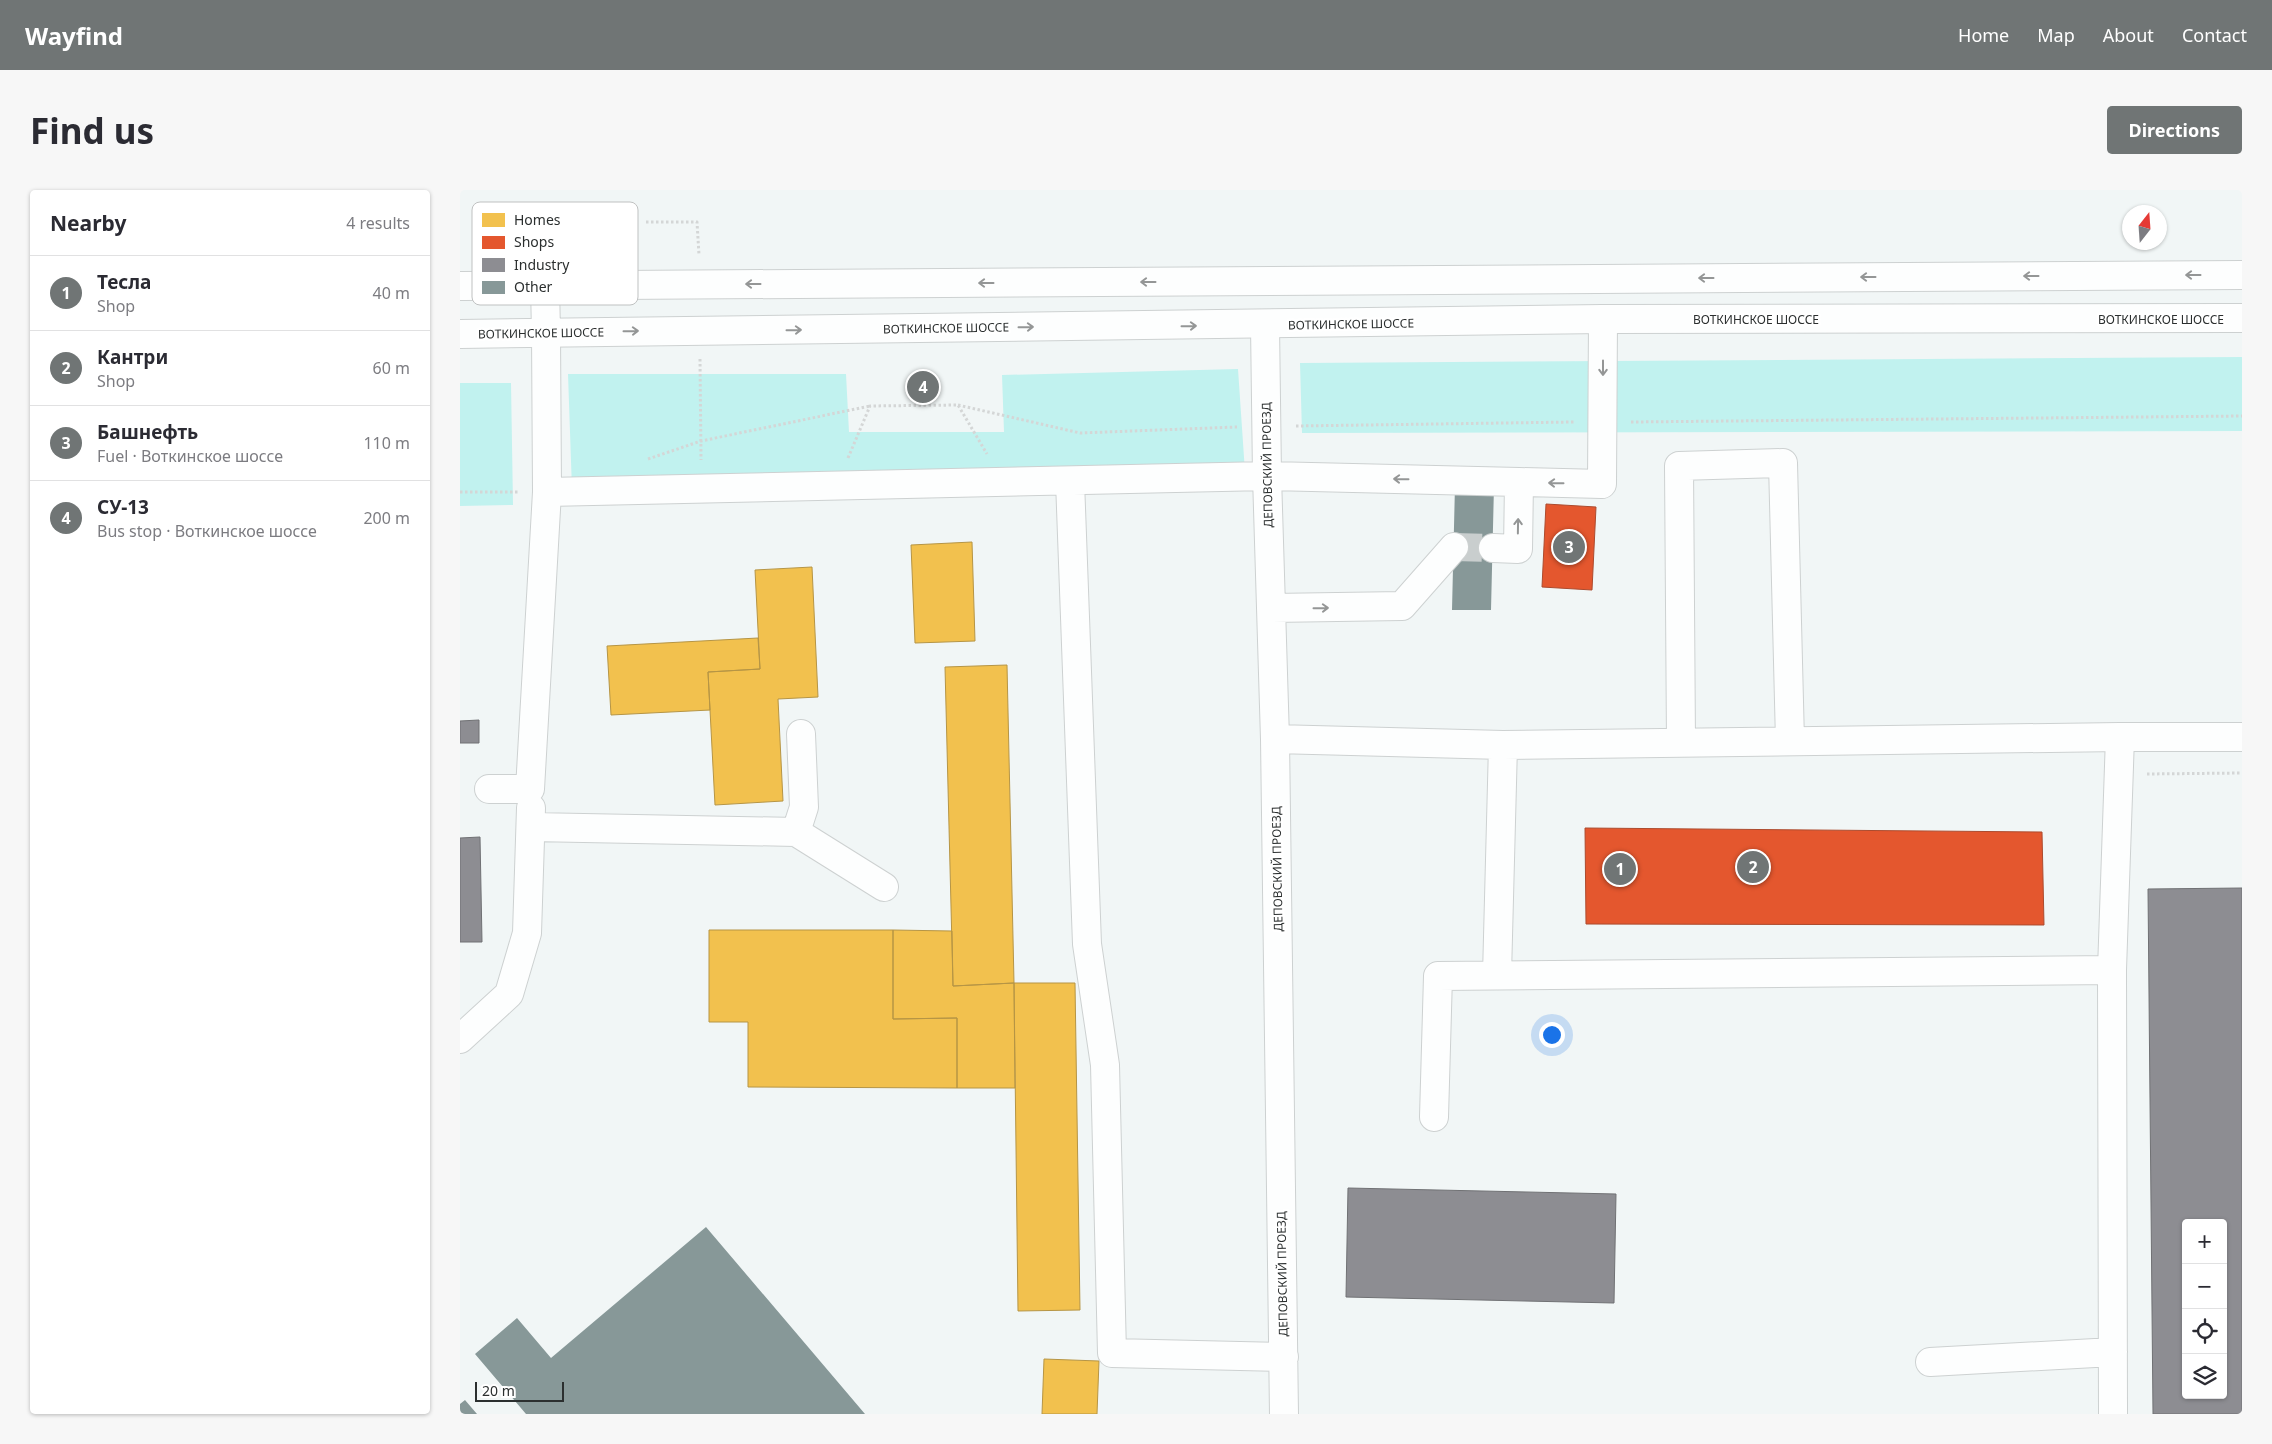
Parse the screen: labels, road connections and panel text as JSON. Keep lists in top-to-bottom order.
{
  "streets": {
    "main road": ["ВОТКИНСКОЕ ШОССЕ", "ДЕПОВСКИЙ ПРОЕЗД"]
  },
  "crossings": [
    ["ВОТКИНСКОЕ ШОССЕ", "ДЕПОВСКИЙ ПРОЕЗД"]
  ],
  "legend": [
    "Homes",
    "Shops",
    "Industry",
    "Other"
  ],
  "scale_bar": "20 m",
  "north": "top",
  "page": {
    "header": "Wayfind",
    "nav": [
      "Home",
      "Map",
      "About",
      "Contact"
    ],
    "buttons": "Directions",
    "title": "Find us",
    "heading": ["Nearby", "4 results"],
    "list": [
      {
        "mark": "1",
        "name": "Тесла",
        "note": "Shop",
        "value": "40 m"
      },
      {
        "mark": "2",
        "name": "Кантри",
        "note": "Shop",
        "value": "60 m"
      },
      {
        "mark": "3",
        "name": "Башнефть",
        "note": "Fuel · Воткинское шоссе",
        "value": "110 m"
      },
      {
        "mark": "4",
        "name": "СУ-13",
        "note": "Bus stop · Воткинское шоссе",
        "value": "200 m"
      }
    ],
    "pins": [
      "4",
      "3",
      "2",
      "1"
    ],
    "map_buttons": ["+", "−"],
    "scale": "20 m"
  }
}
